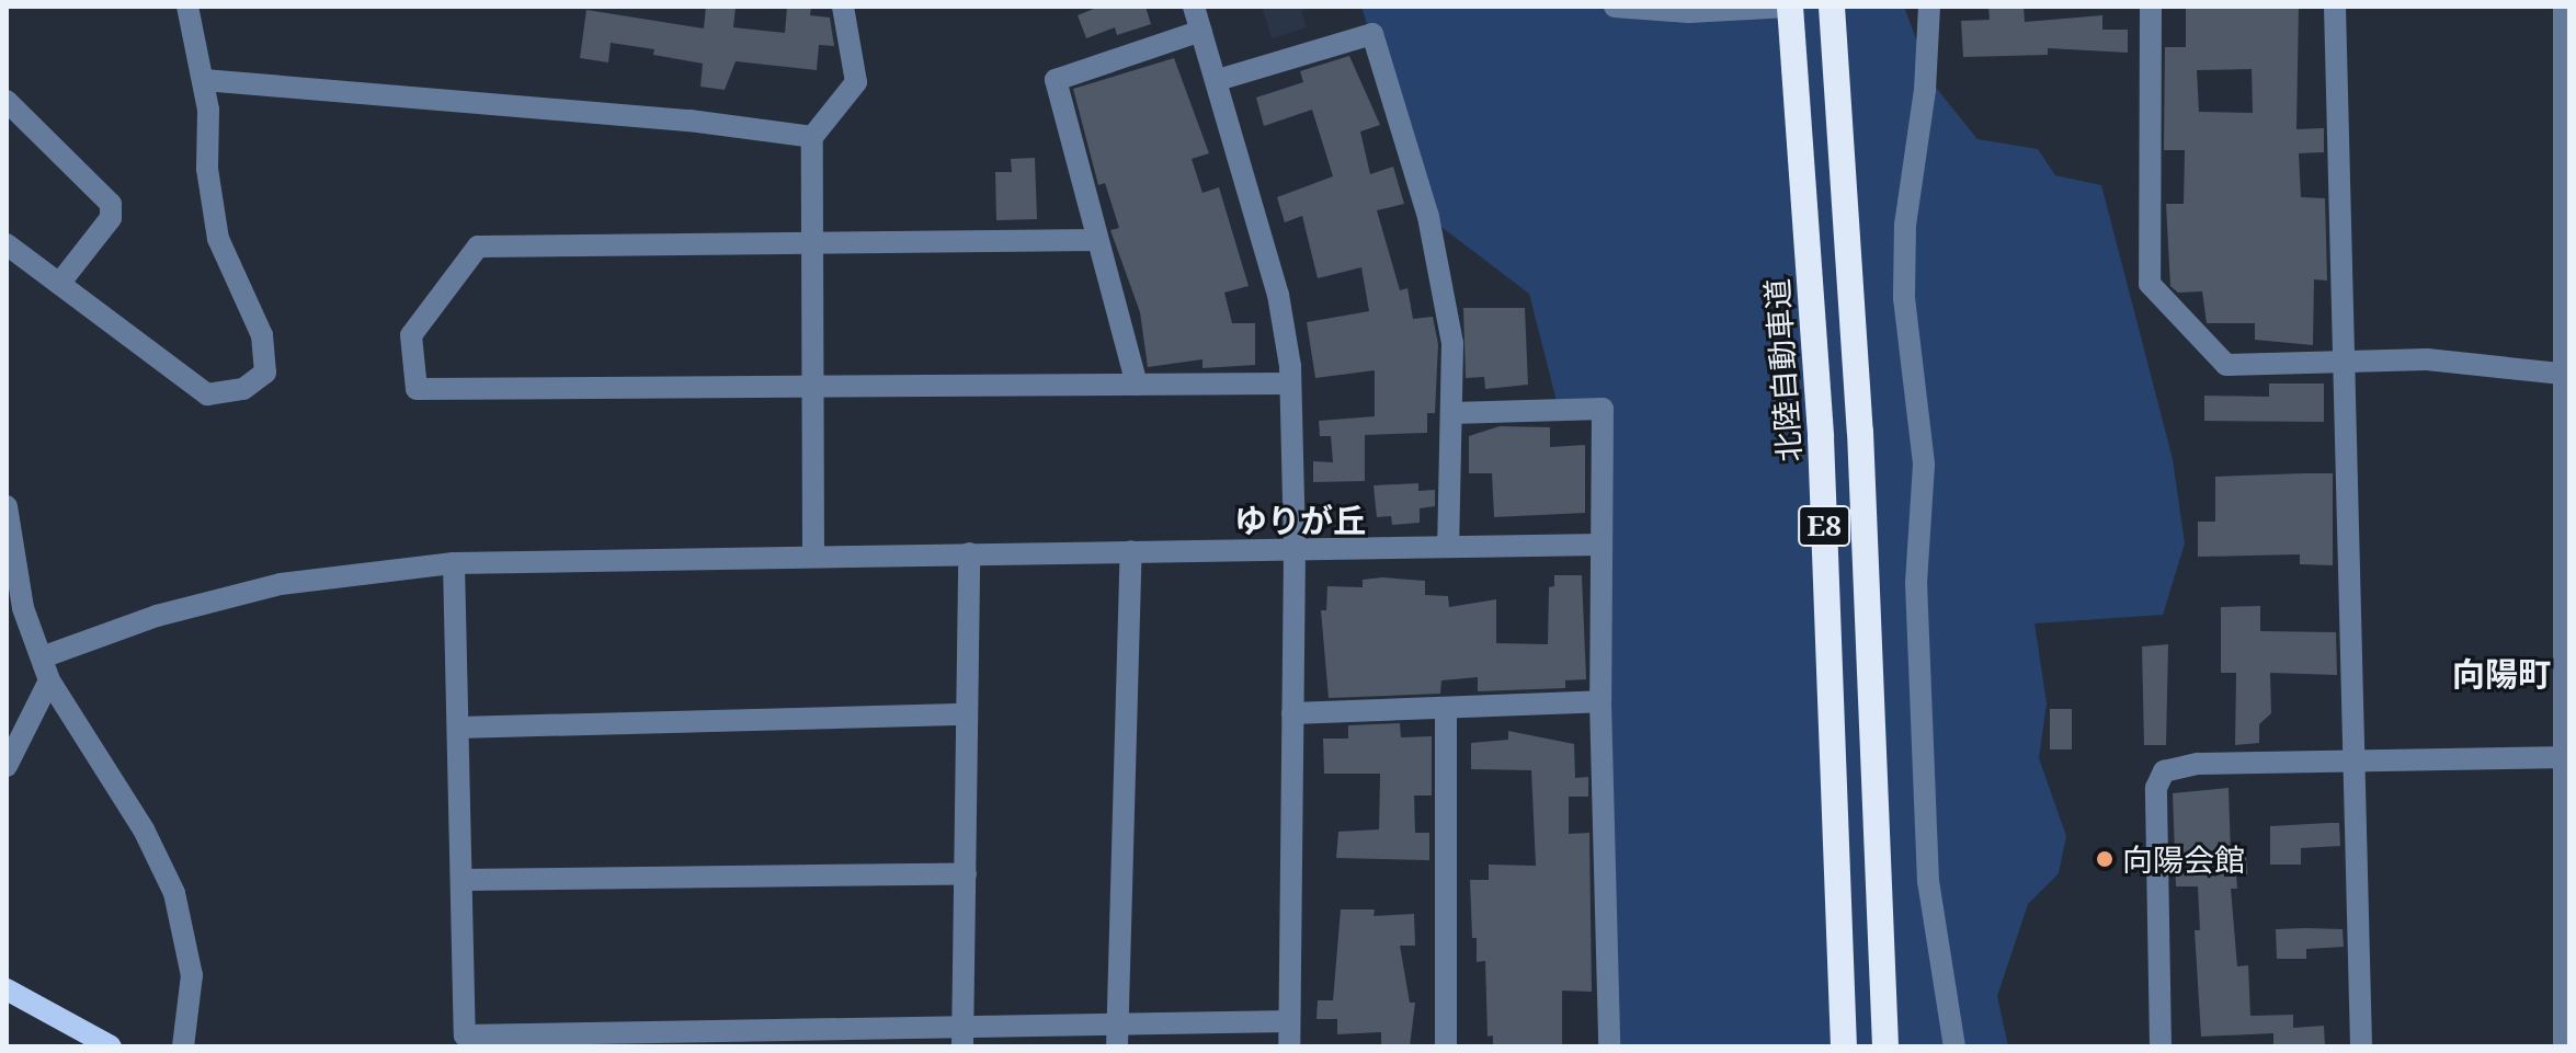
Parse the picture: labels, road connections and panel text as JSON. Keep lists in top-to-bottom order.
{
  "streets": {
    "highway": ["北陸自動車道", "E8"]
  },
  "districts": ["ゆりが丘", "向陽町"],
  "places": ["向陽会館"]
}
